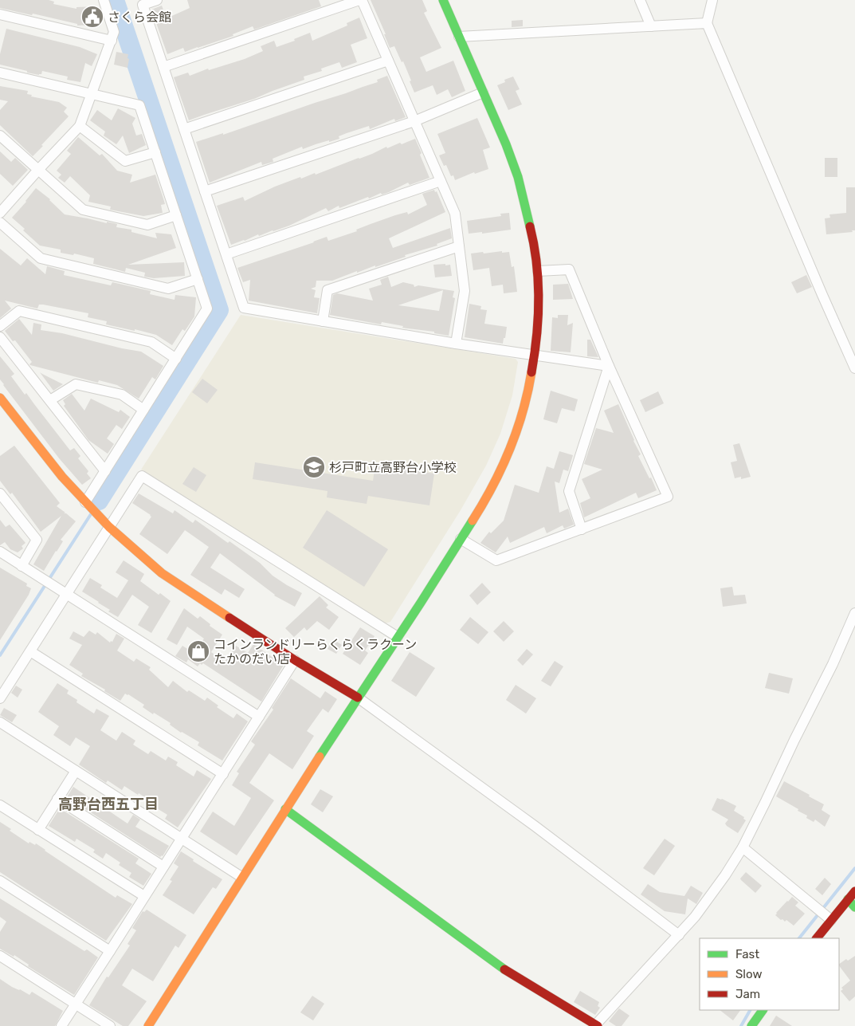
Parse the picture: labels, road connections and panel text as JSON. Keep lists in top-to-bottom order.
{
  "districts": ["高野台西五丁目"],
  "places": {
    "public building": ["さくら会館"],
    "school or university": ["杉戸町立高野台小学校"],
    "shop": ["コインランドリーらくらくラクーン たかのだい店"]
  },
  "legend": ["Fast", "Slow", "Jam"]
}
